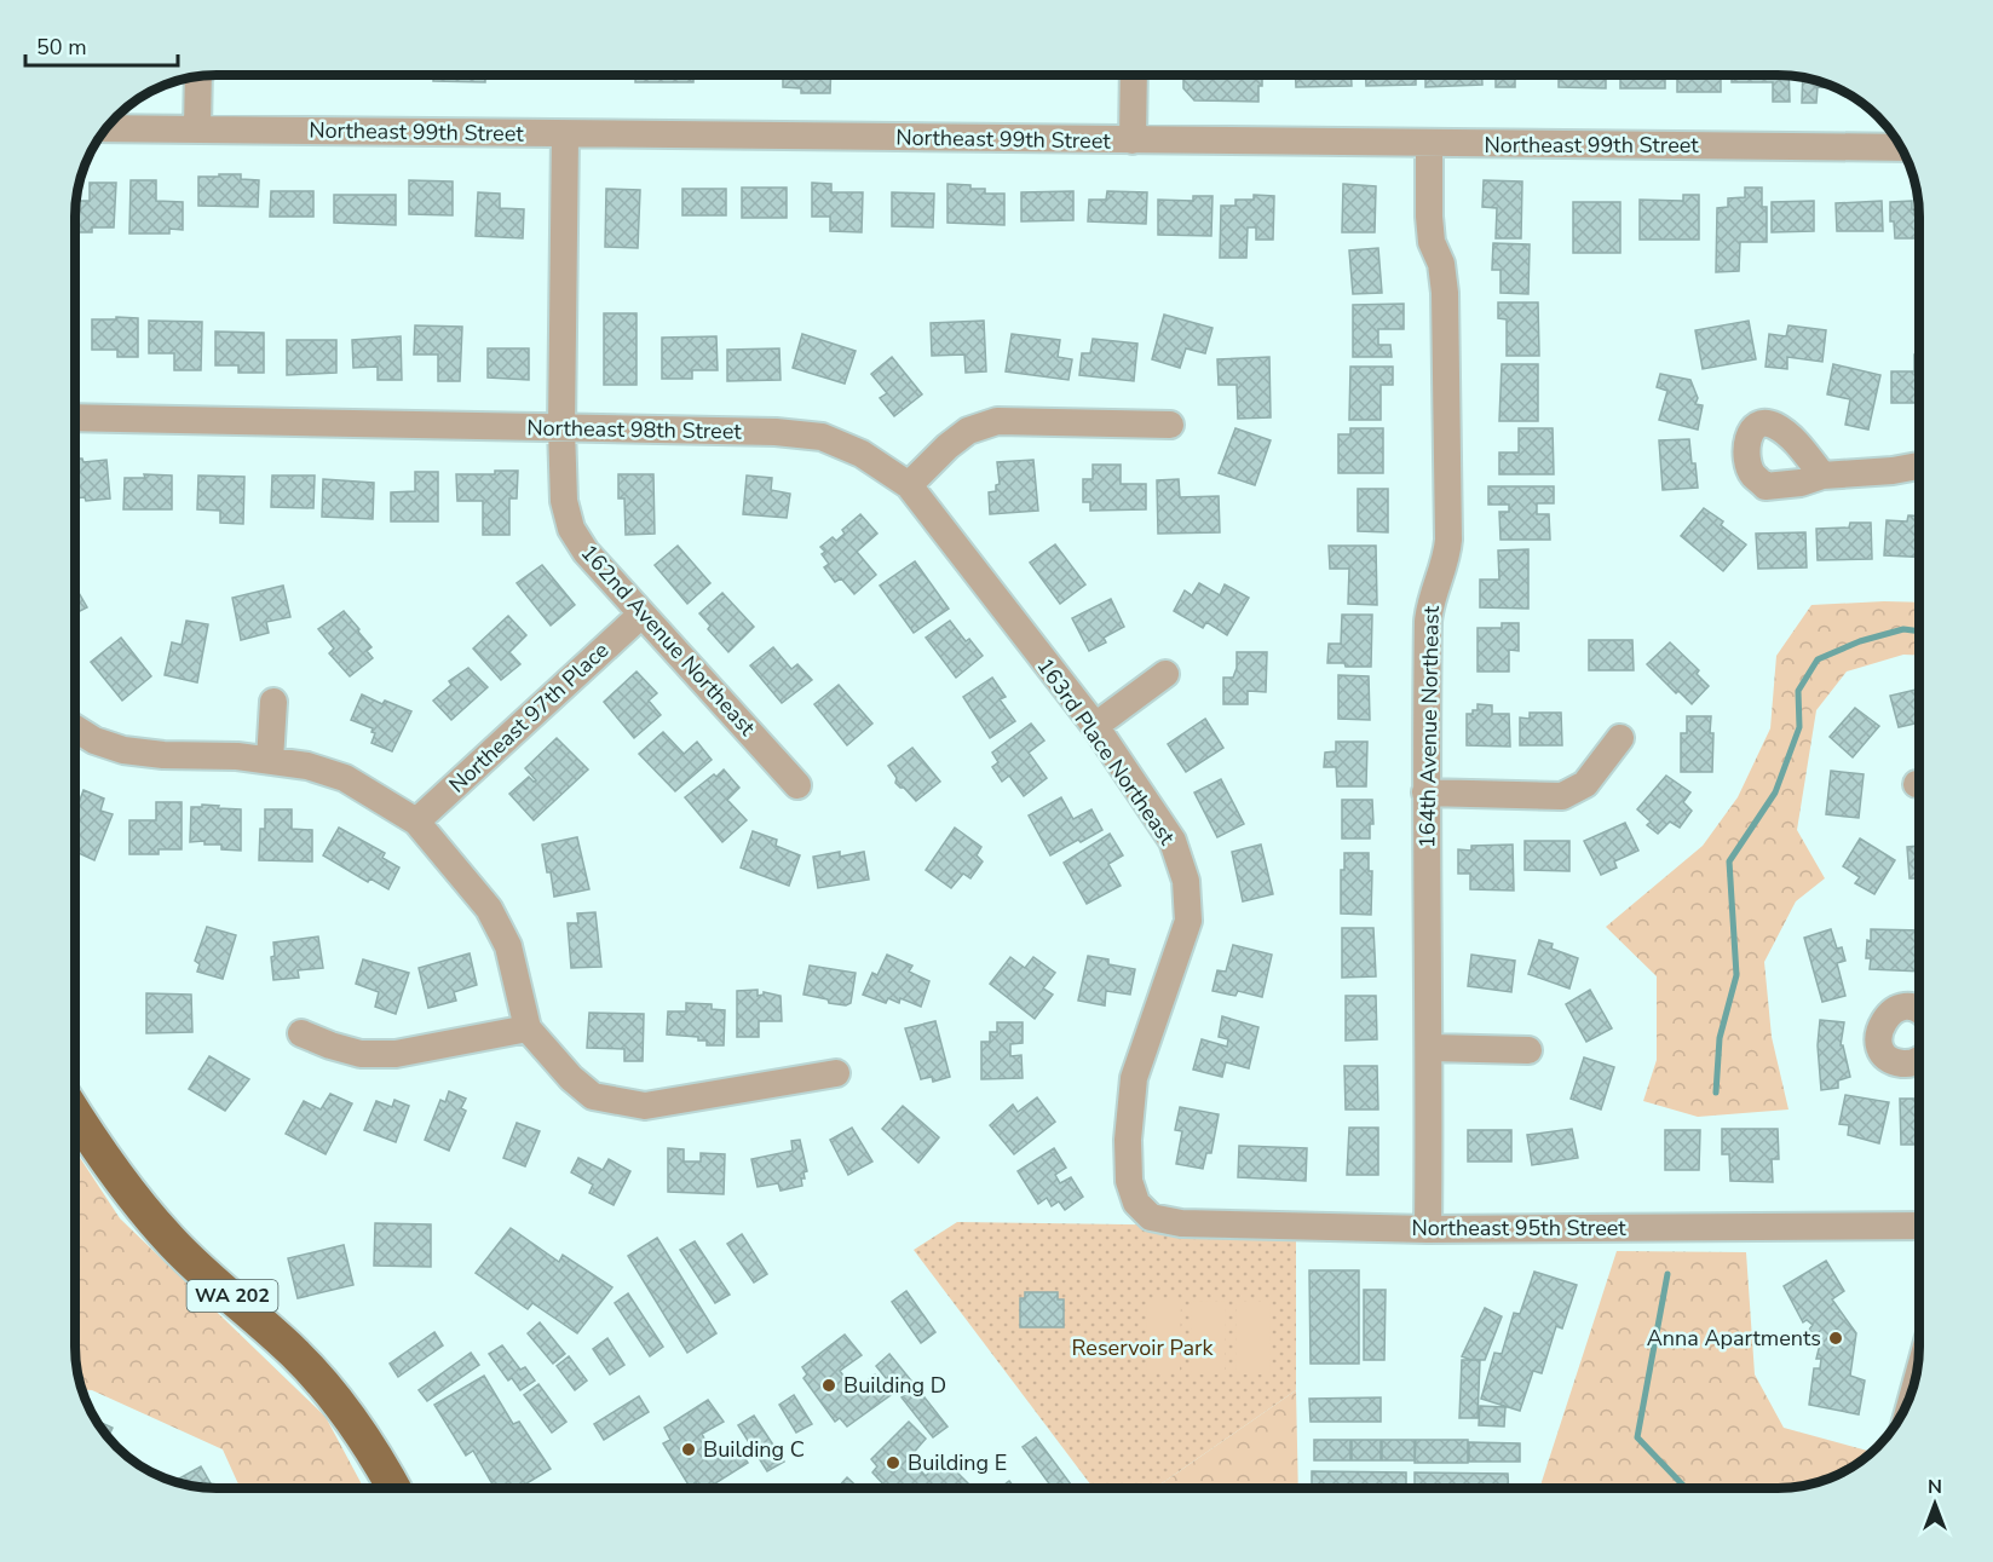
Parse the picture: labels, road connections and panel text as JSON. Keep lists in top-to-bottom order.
{
  "streets": {
    "main road": ["WA 202"],
    "street": [
      "Northeast 99th Street",
      "Northeast 98th Street",
      "162nd Avenue Northeast",
      "Northeast 97th Place",
      "164th Avenue Northeast",
      "163rd Place Northeast",
      "Northeast 95th Street"
    ]
  },
  "crossings": [
    ["Northeast 99th Street", "162nd Avenue Northeast"],
    ["Northeast 99th Street", "164th Avenue Northeast"],
    ["Northeast 98th Street", "162nd Avenue Northeast"],
    ["Northeast 98th Street", "163rd Place Northeast"],
    ["162nd Avenue Northeast", "Northeast 97th Place"],
    ["164th Avenue Northeast", "Northeast 95th Street"],
    ["163rd Place Northeast", "Northeast 95th Street"]
  ],
  "parks": ["Reservoir Park"],
  "places": [
    "Anna Apartments",
    "Building D",
    "Building C",
    "Building E"
  ],
  "scale_bar": "50 m",
  "north": "top"
}
